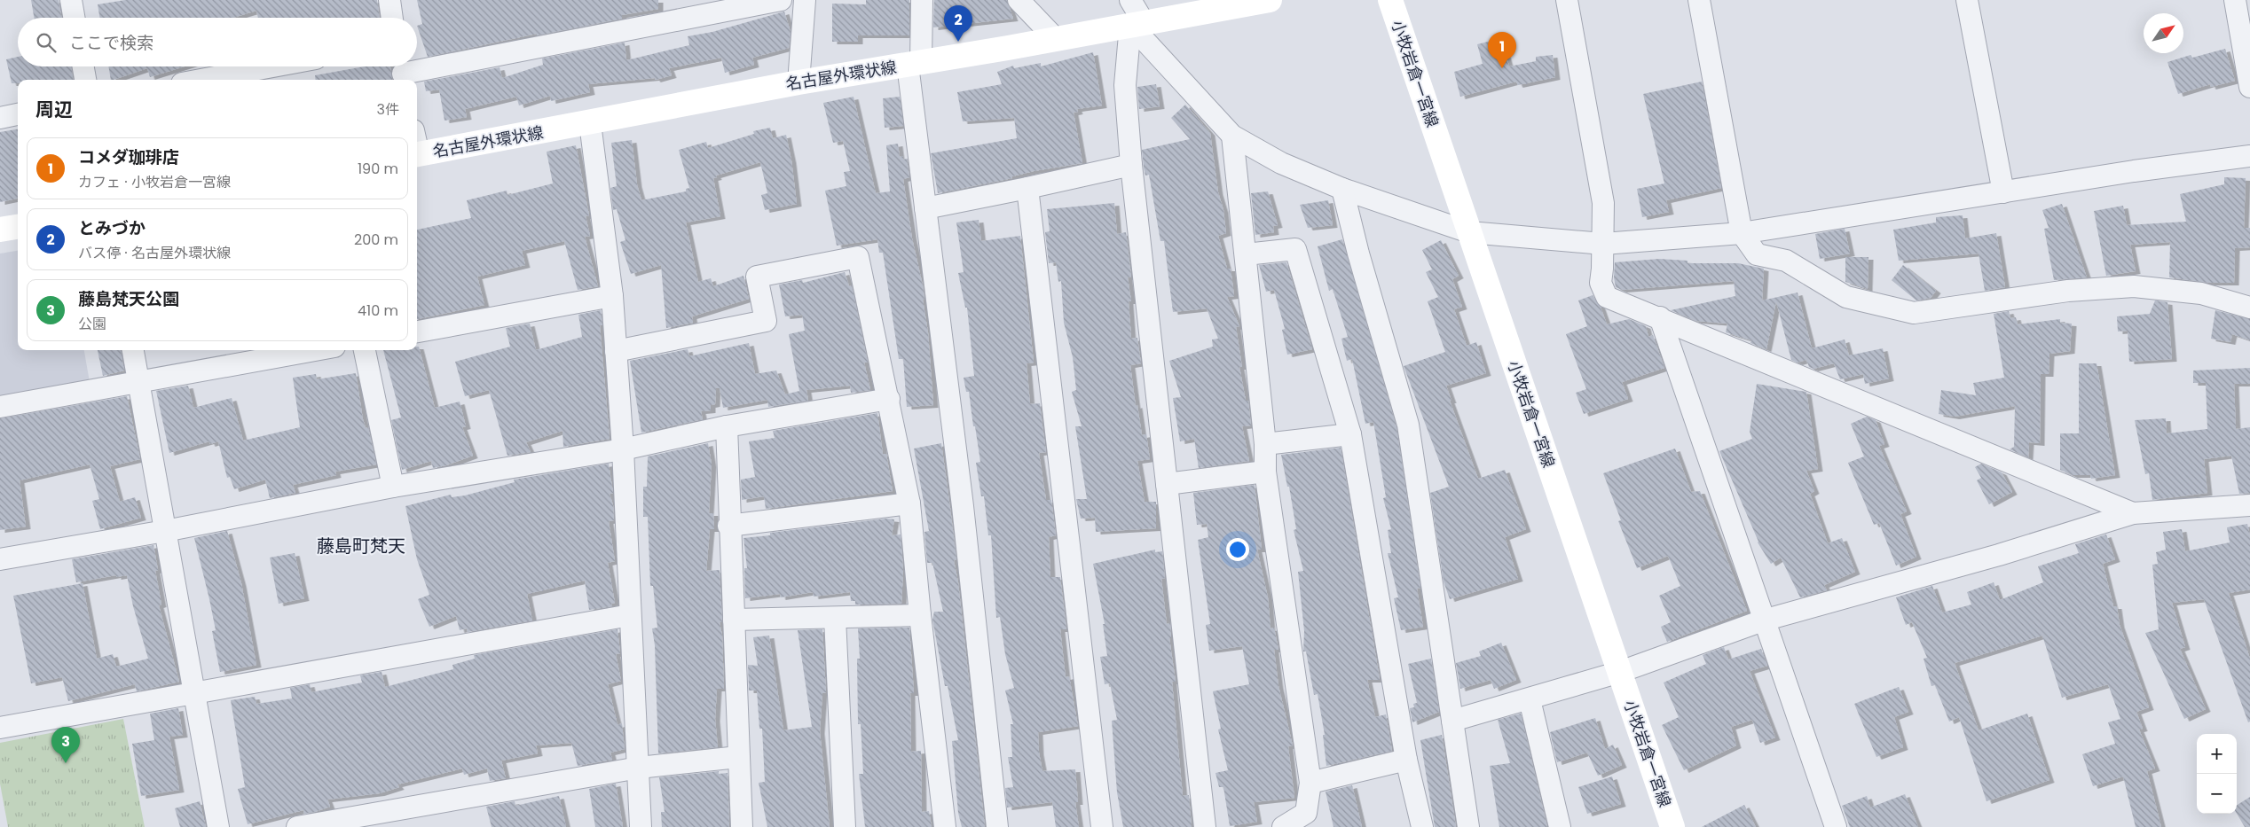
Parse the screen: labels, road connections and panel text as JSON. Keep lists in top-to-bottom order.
{
  "streets": {
    "main road": ["小牧岩倉一宮線", "名古屋外環状線"]
  },
  "districts": ["藤島町梵天"],
  "north": "top right",
  "page": {
    "pins": ["2", "1", "3"],
    "search": "ここで検索",
    "heading": ["周辺", "3件"],
    "list": [
      {
        "mark": "1",
        "name": "コメダ珈琲店",
        "note": "カフェ · 小牧岩倉一宮線",
        "value": "190 m"
      },
      {
        "mark": "2",
        "name": "とみづか",
        "note": "バス停 · 名古屋外環状線",
        "value": "200 m"
      },
      {
        "mark": "3",
        "name": "藤島梵天公園",
        "note": "公園",
        "value": "410 m"
      }
    ],
    "map_buttons": ["+", "−"]
  }
}
